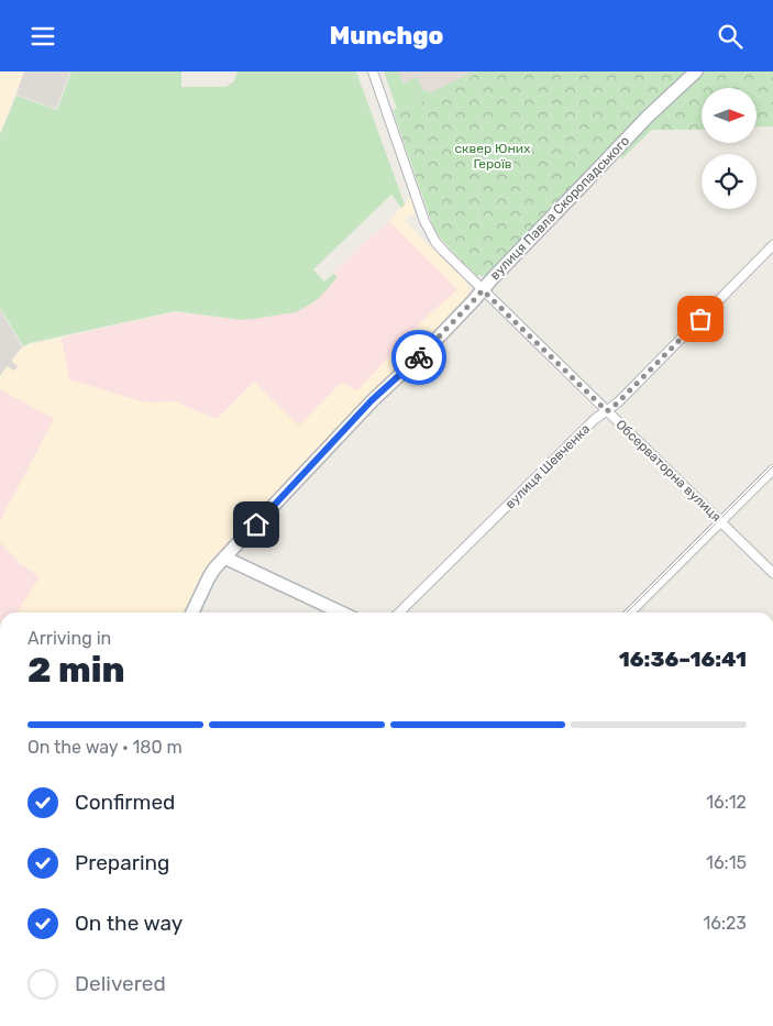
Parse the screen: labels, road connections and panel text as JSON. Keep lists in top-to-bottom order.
{
  "streets": {
    "street": ["вулиця Павла Скоропадського", "вулиця Шевченка", "Обсерваторна вулиця"]
  },
  "crossings": [
    ["вулиця Павла Скоропадського", "Обсерваторна вулиця"],
    ["вулиця Шевченка", "Обсерваторна вулиця"]
  ],
  "parks": ["сквер Юних Героїв"],
  "north": "right",
  "page": {
    "header": "Munchgo",
    "heading": ["2 min", "Arriving in", "16:36–16:41"],
    "bar": "On the way · 180 m",
    "list": [
      ["Confirmed", "16:12"],
      ["Preparing", "16:15"],
      ["On the way", "16:23"],
      "Delivered"
    ]
  }
}
